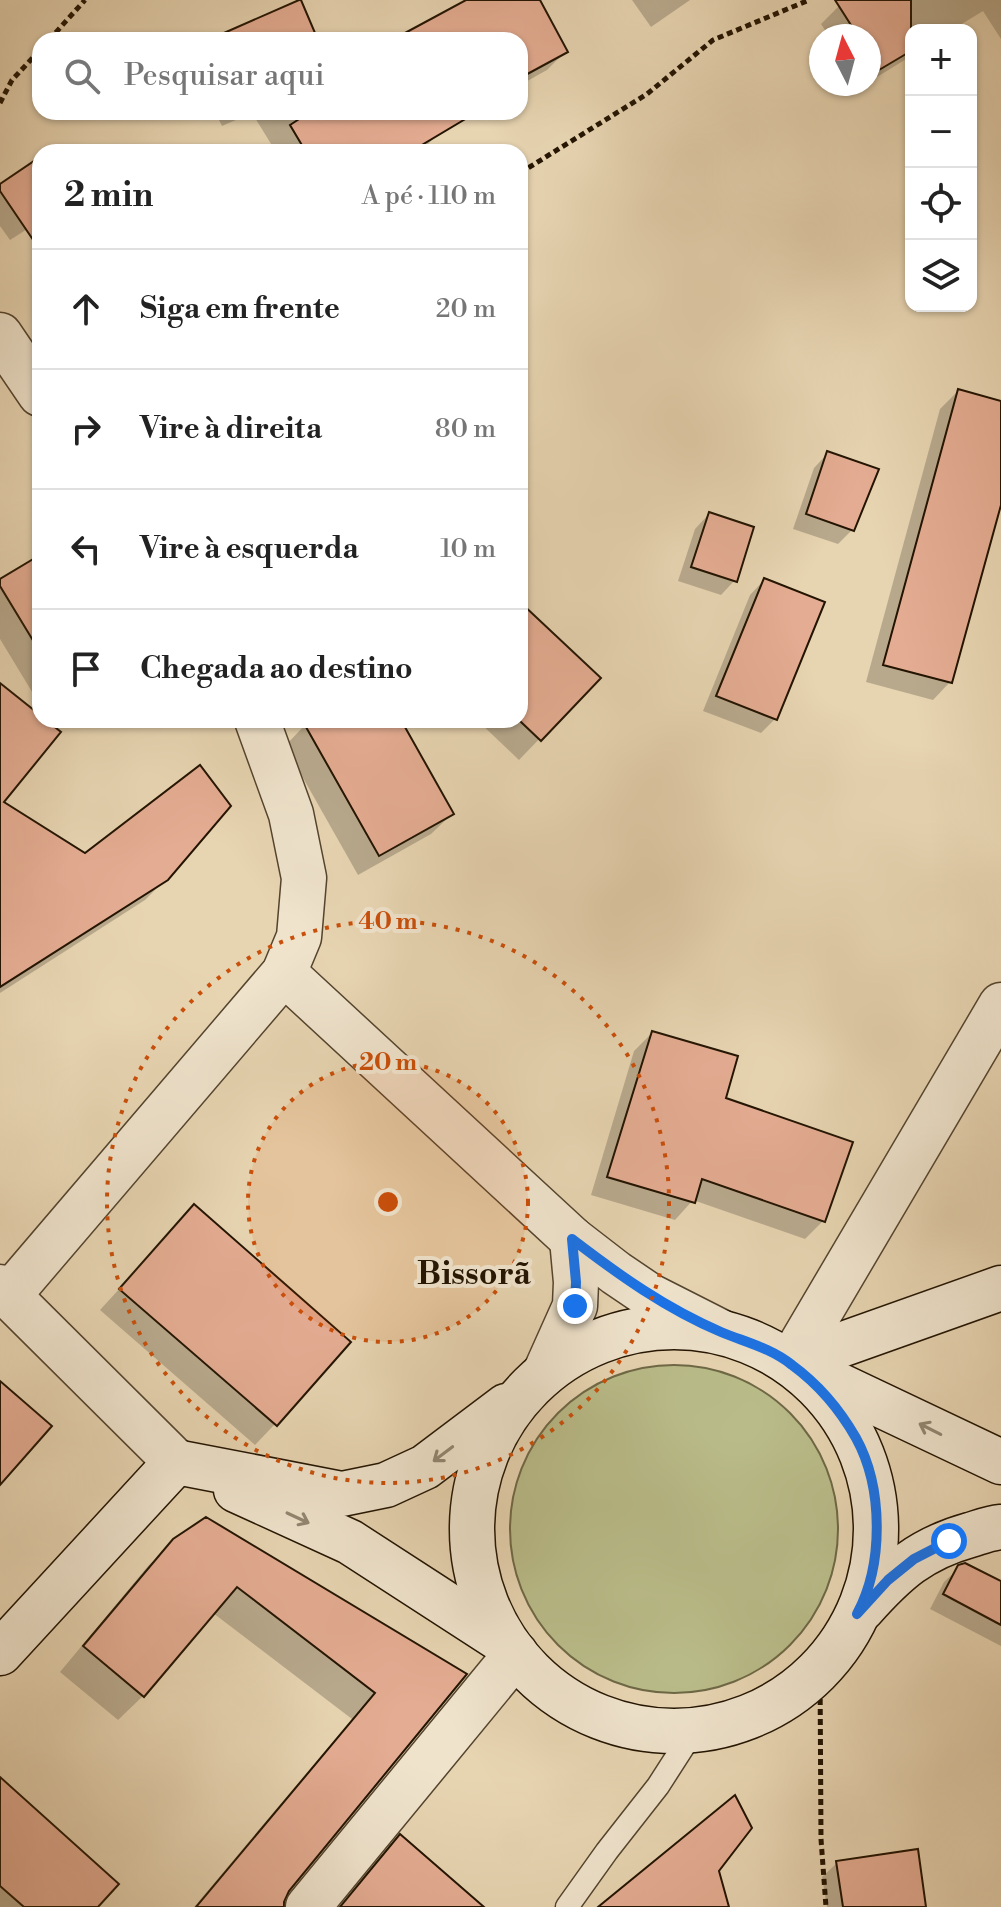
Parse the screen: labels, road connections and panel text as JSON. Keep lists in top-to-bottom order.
{
  "districts": ["Bissorã"],
  "north": "top",
  "page": {
    "map_buttons": ["+", "−"],
    "search": "Pesquisar aqui",
    "heading": ["2 min", "A pé · 110 m"],
    "list": [
      ["Siga em frente", "20 m"],
      ["Vire à direita", "80 m"],
      ["Vire à esquerda", "10 m"],
      "Chegada ao destino"
    ]
  },
  "rings": ["40 m", "20 m"]
}
